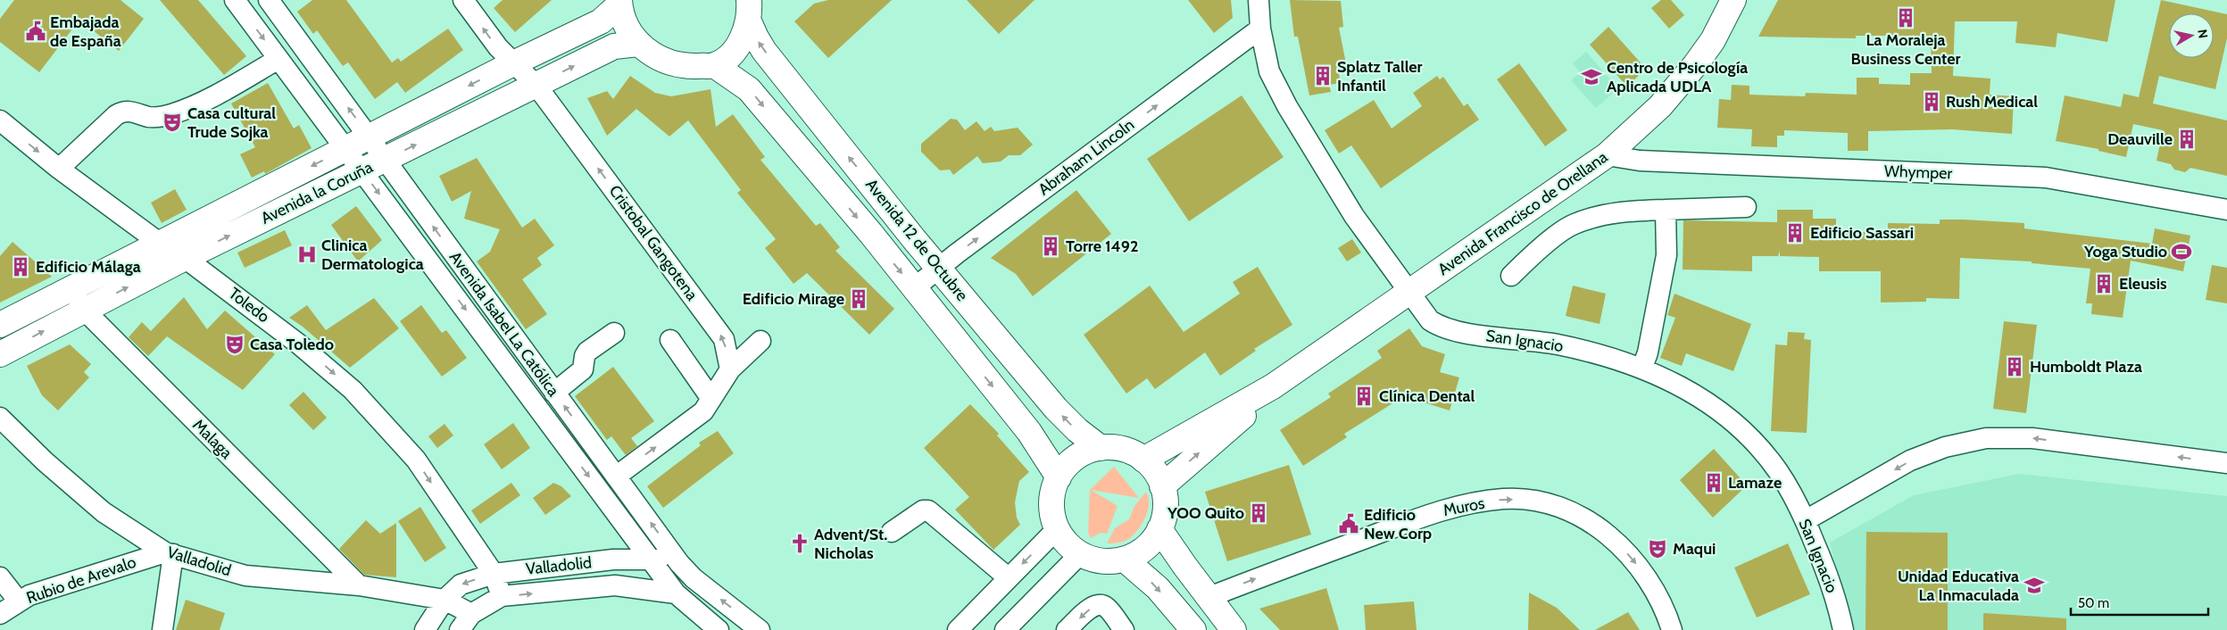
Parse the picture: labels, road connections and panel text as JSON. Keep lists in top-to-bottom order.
{
  "streets": {
    "main road": ["Avenida la Coruña", "Avenida Francisco de Orellana", "Avenida 12 de Octubre"],
    "street": [
      "Abraham Lincoln",
      "Whymper",
      "Cristobal Gangotena",
      "Toledo",
      "Avenida Isabel La Católica",
      "San Ignacio",
      "Malaga",
      "Muros",
      "Valladolid",
      "Rubio de Arevalo"
    ]
  },
  "crossings": [
    ["Abraham Lincoln", "Avenida 12 de Octubre"],
    ["Abraham Lincoln", "San Ignacio"],
    ["Whymper", "Avenida Francisco de Orellana"],
    ["Avenida la Coruña", "Cristobal Gangotena"],
    ["Avenida la Coruña", "Toledo"],
    ["Avenida la Coruña", "Avenida Isabel La Católica"],
    ["Avenida la Coruña", "Malaga"],
    ["Avenida Francisco de Orellana", "Avenida 12 de Octubre"],
    ["Avenida Francisco de Orellana", "San Ignacio"],
    ["Toledo", "Valladolid"],
    ["Avenida Isabel La Católica", "Valladolid"],
    ["Malaga", "Valladolid"],
    ["Valladolid", "Rubio de Arevalo"]
  ],
  "one_way": [
    "Abraham Lincoln",
    "Cristobal Gangotena",
    "Toledo",
    "Muros"
  ],
  "places": {
    "building": [
      "La Moraleja Business Center",
      "Splatz Taller Infantil",
      "Rush Medical",
      "Deauville",
      "Edificio Sassari",
      "Torre 1492",
      "Edificio Málaga",
      "Eleusis",
      "Edificio Mirage",
      "Humboldt Plaza",
      "Clínica Dental",
      "Lamaze",
      "YOO Quito"
    ],
    "public building": ["Embajada de España", "Edificio New Corp"],
    "school or university": ["Centro de Psicología Aplicada UDLA", "Unidad Educativa La Inmaculada"],
    "theatre": ["Casa cultural Trude Sojka", "Casa Toledo", "Maqui"],
    "sports": ["Yoga Studio"],
    "hospital": ["Clinica Dermatologica"],
    "church": ["Advent/St. Nicholas"]
  },
  "scale_bar": "50 m",
  "north": "right"
}
